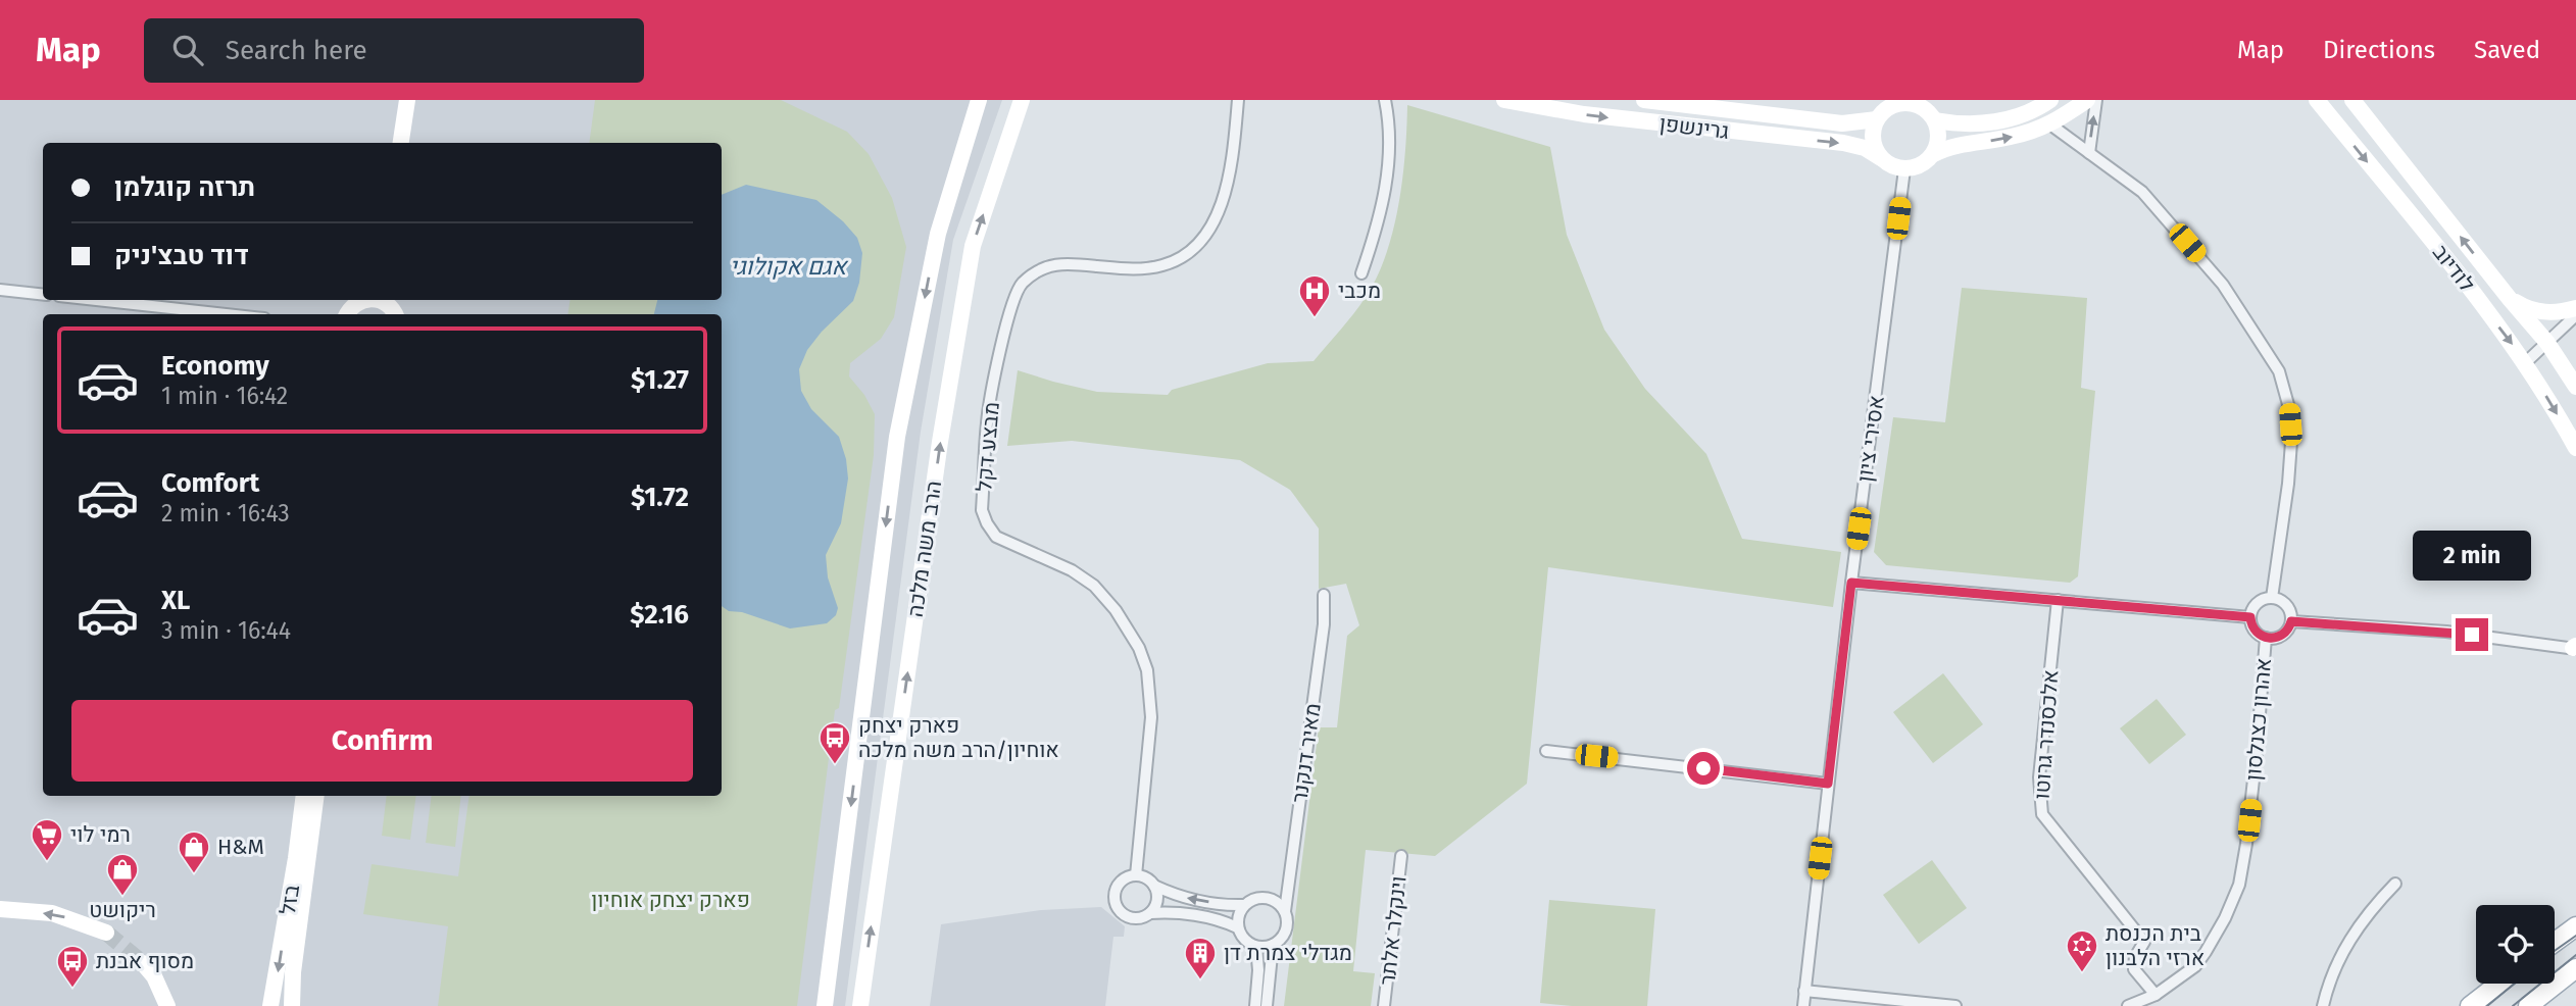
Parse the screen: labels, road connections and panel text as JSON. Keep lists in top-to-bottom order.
{
  "streets": {
    "street": [
      "גרינשפן",
      "לודיוב",
      "אסירי ציון",
      "מבצע דקל",
      "הרב משה מלכה",
      "אהרון כצנלסון",
      "אלכסנדר גרוטו",
      "מאיר דנקנר",
      "בזל",
      "וינקלר אלתר"
    ]
  },
  "crossings": [
    ["גרינשפן", "אסירי ציון"],
    ["אהרון כצנלסון", "אלכסנדר גרוטו"]
  ],
  "water": ["אגם אקולוגי"],
  "parks": ["פארק יצחק אוחיון"],
  "places": {
    "hospital": ["מכבי"],
    "bus stop": ["פארק יצחק אוחיון/הרב משה מלכה", "מסוף אבנת"],
    "supermarket": ["רמי לוי"],
    "shop": ["H&M", "ריקושט"],
    "synagogue": ["בית הכנסת ארזי הלבנון"],
    "building": ["מגדלי צמרת דן"]
  },
  "page": {
    "header": "Map",
    "search": "Search here",
    "nav": ["Map", "Directions", "Saved"],
    "banner": ["תרזה קוגלמן", "דוד טבצ'ניק"],
    "list": [
      {
        "name": "Economy",
        "note": "1 min · 16:42",
        "value": "$1.27"
      },
      {
        "name": "Comfort",
        "note": "2 min · 16:43",
        "value": "$1.72"
      },
      {
        "name": "XL",
        "note": "3 min · 16:44",
        "value": "$2.16"
      }
    ],
    "bubble": "2 min",
    "buttons": "Confirm"
  }
}
